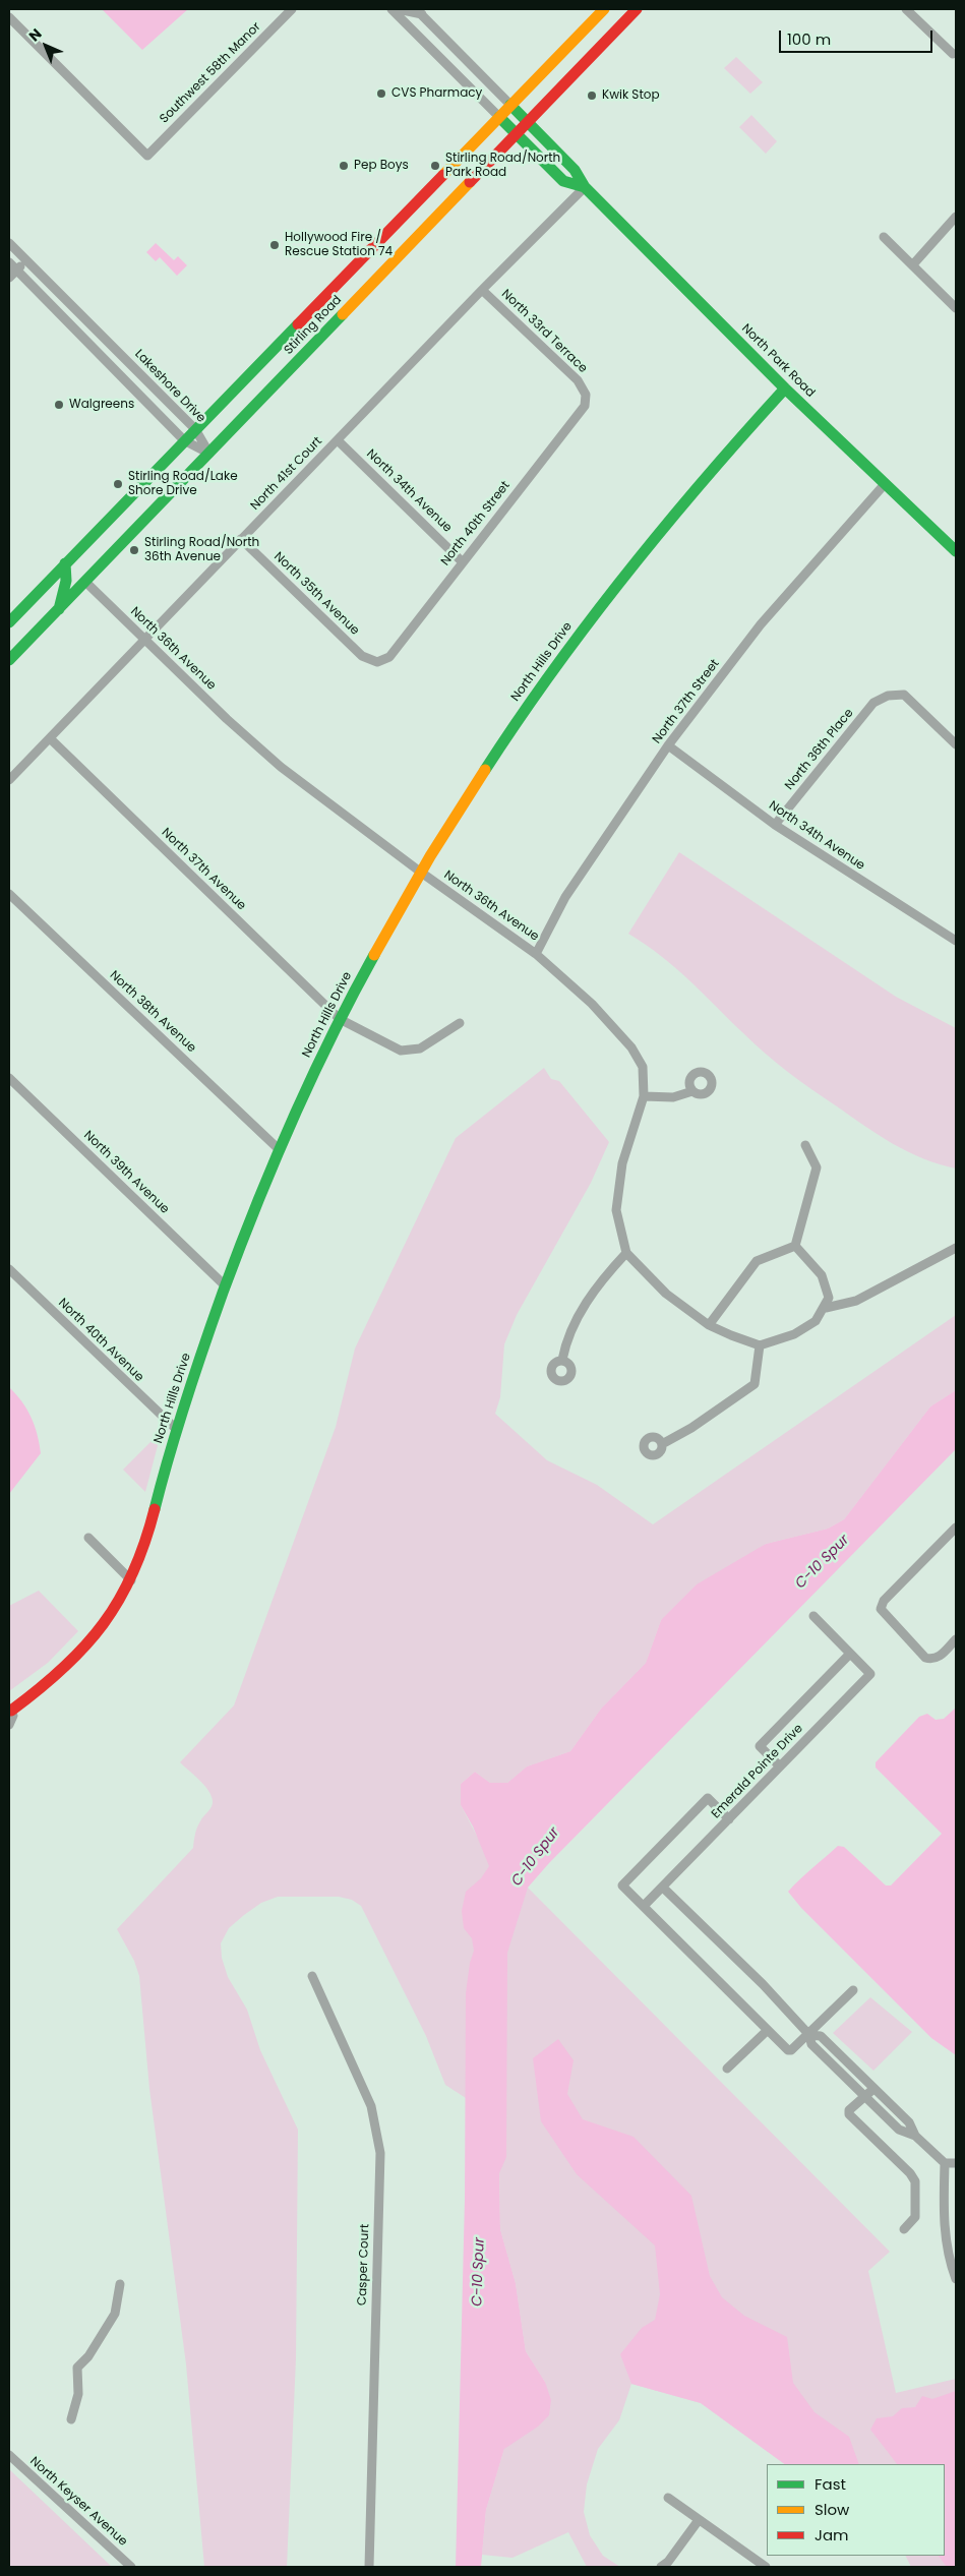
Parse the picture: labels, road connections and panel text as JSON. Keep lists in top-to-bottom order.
{
  "streets": {
    "street": [
      "Southwest 58th Manor",
      "Stirling Road",
      "North 33rd Terrace",
      "North Park Road",
      "Lakeshore Drive",
      "North 41st Court",
      "North 34th Avenue",
      "North 40th Street",
      "North 35th Avenue",
      "North 36th Avenue",
      "North Hills Drive",
      "North 37th Street",
      "North 36th Place",
      "North 37th Avenue",
      "North 38th Avenue",
      "North 39th Avenue",
      "North 40th Avenue",
      "Emerald Pointe Drive",
      "Casper Court",
      "North Keyser Avenue"
    ]
  },
  "crossings": [
    ["Stirling Road", "North Park Road"],
    ["Stirling Road", "Lakeshore Drive"],
    ["Stirling Road", "North 36th Avenue"],
    ["North 33rd Terrace", "North 41st Court"],
    ["North 33rd Terrace", "North 40th Street"],
    ["North Park Road", "North 41st Court"],
    ["North Park Road", "North Hills Drive"],
    ["North Park Road", "North 37th Street"],
    ["North 41st Court", "North 34th Avenue"],
    ["North 41st Court", "North 35th Avenue"],
    ["North 41st Court", "North 36th Avenue"],
    ["North 41st Court", "North 37th Avenue"],
    ["North 34th Avenue", "North 40th Street"],
    ["North 34th Avenue", "North 37th Street"],
    ["North 34th Avenue", "North 36th Place"],
    ["North 40th Street", "North 35th Avenue"],
    ["North 36th Avenue", "North Hills Drive"],
    ["North 36th Avenue", "North 37th Street"],
    ["North Hills Drive", "North 37th Avenue"],
    ["North Hills Drive", "North 38th Avenue"],
    ["North Hills Drive", "North 39th Avenue"],
    ["North Hills Drive", "North 40th Avenue"]
  ],
  "water": ["C-10 Spur"],
  "places": [
    "CVS Pharmacy",
    "Kwik Stop",
    "Pep Boys",
    "Stirling Road/North Park Road",
    "Hollywood Fire / Rescue Station 74",
    "Walgreens",
    "Stirling Road/Lake Shore Drive",
    "Stirling Road/North 36th Avenue"
  ],
  "legend": ["Fast", "Slow", "Jam"],
  "scale_bar": "100 m",
  "north": "top left"
}
